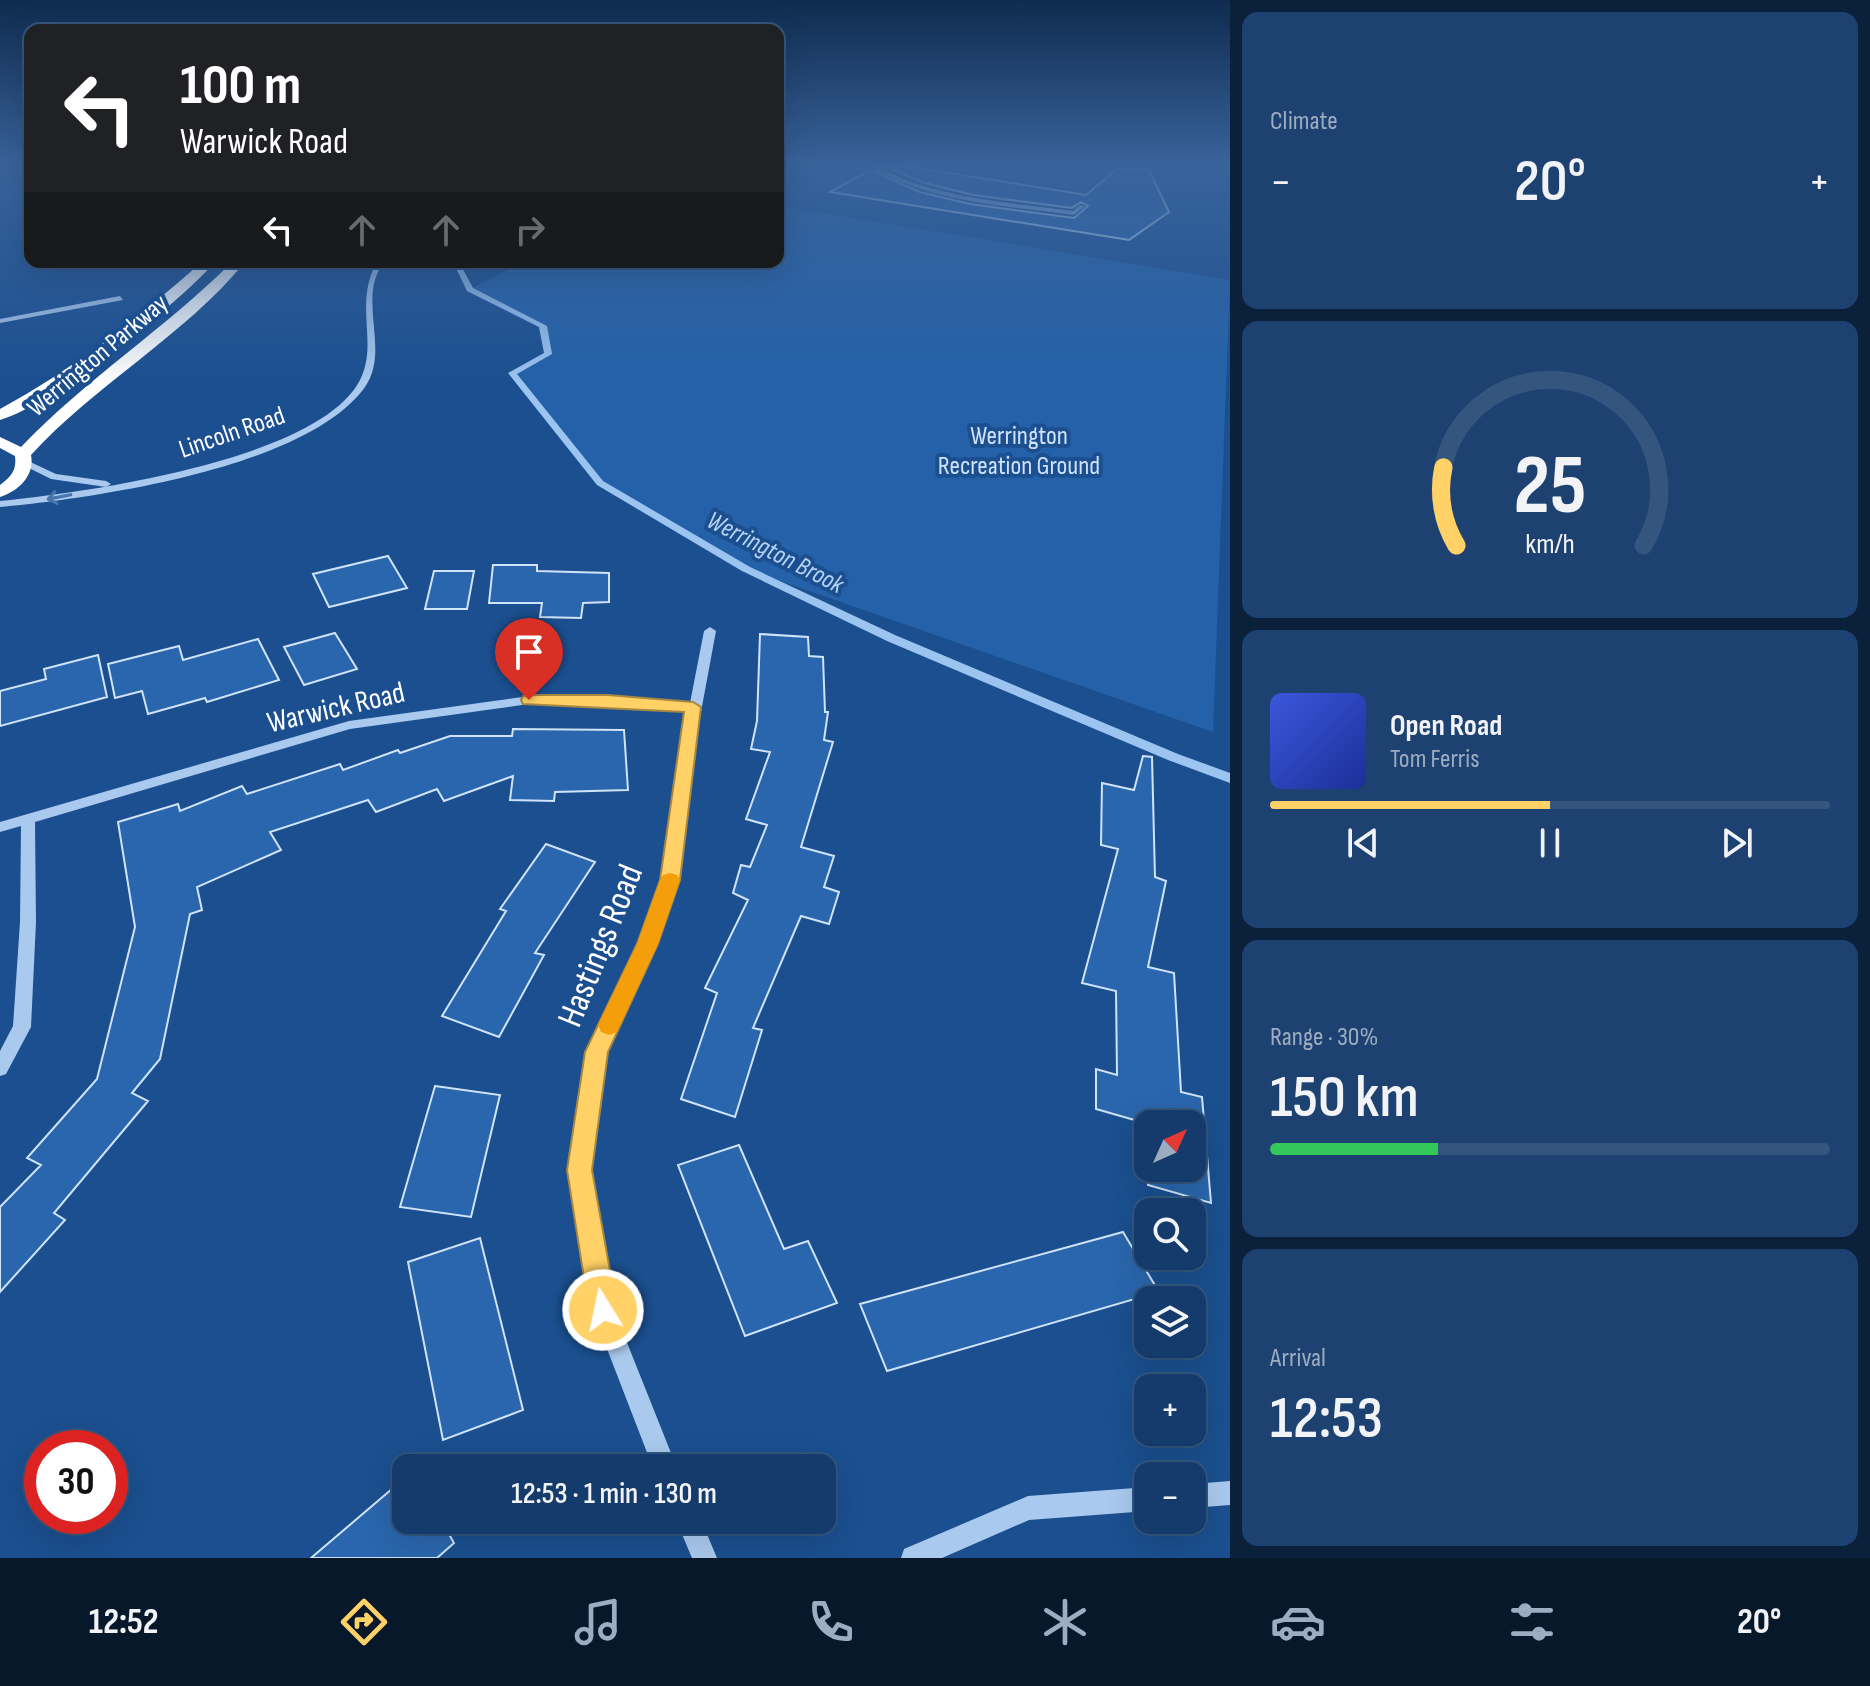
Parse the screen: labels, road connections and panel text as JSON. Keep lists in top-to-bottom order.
{
  "streets": {
    "highway": ["Werrington Parkway"],
    "street": ["Lincoln Road", "Warwick Road", "Hastings Road"]
  },
  "crossings": [
    ["Werrington Parkway", "Lincoln Road"],
    ["Warwick Road", "Hastings Road"]
  ],
  "water": ["Werrington Brook"],
  "parks": ["Werrington Recreation Ground"],
  "north": "top right",
  "page": {
    "tile": [
      "Climate",
      ["Range · 30%", "150 km"],
      ["Arrival", "12:53"]
    ],
    "turn": ["100 m", "Warwick Road"],
    "heat": ["−", "20°", "+"],
    "song": ["Open Road", "Tom Ferris"],
    "map_buttons": ["+", "−"],
    "limit": "30",
    "trip": "12:53 · 1 min · 130 m",
    "tabs": ["12:52", "20°"],
    "gauge": ["25", "km/h"]
  }
}
